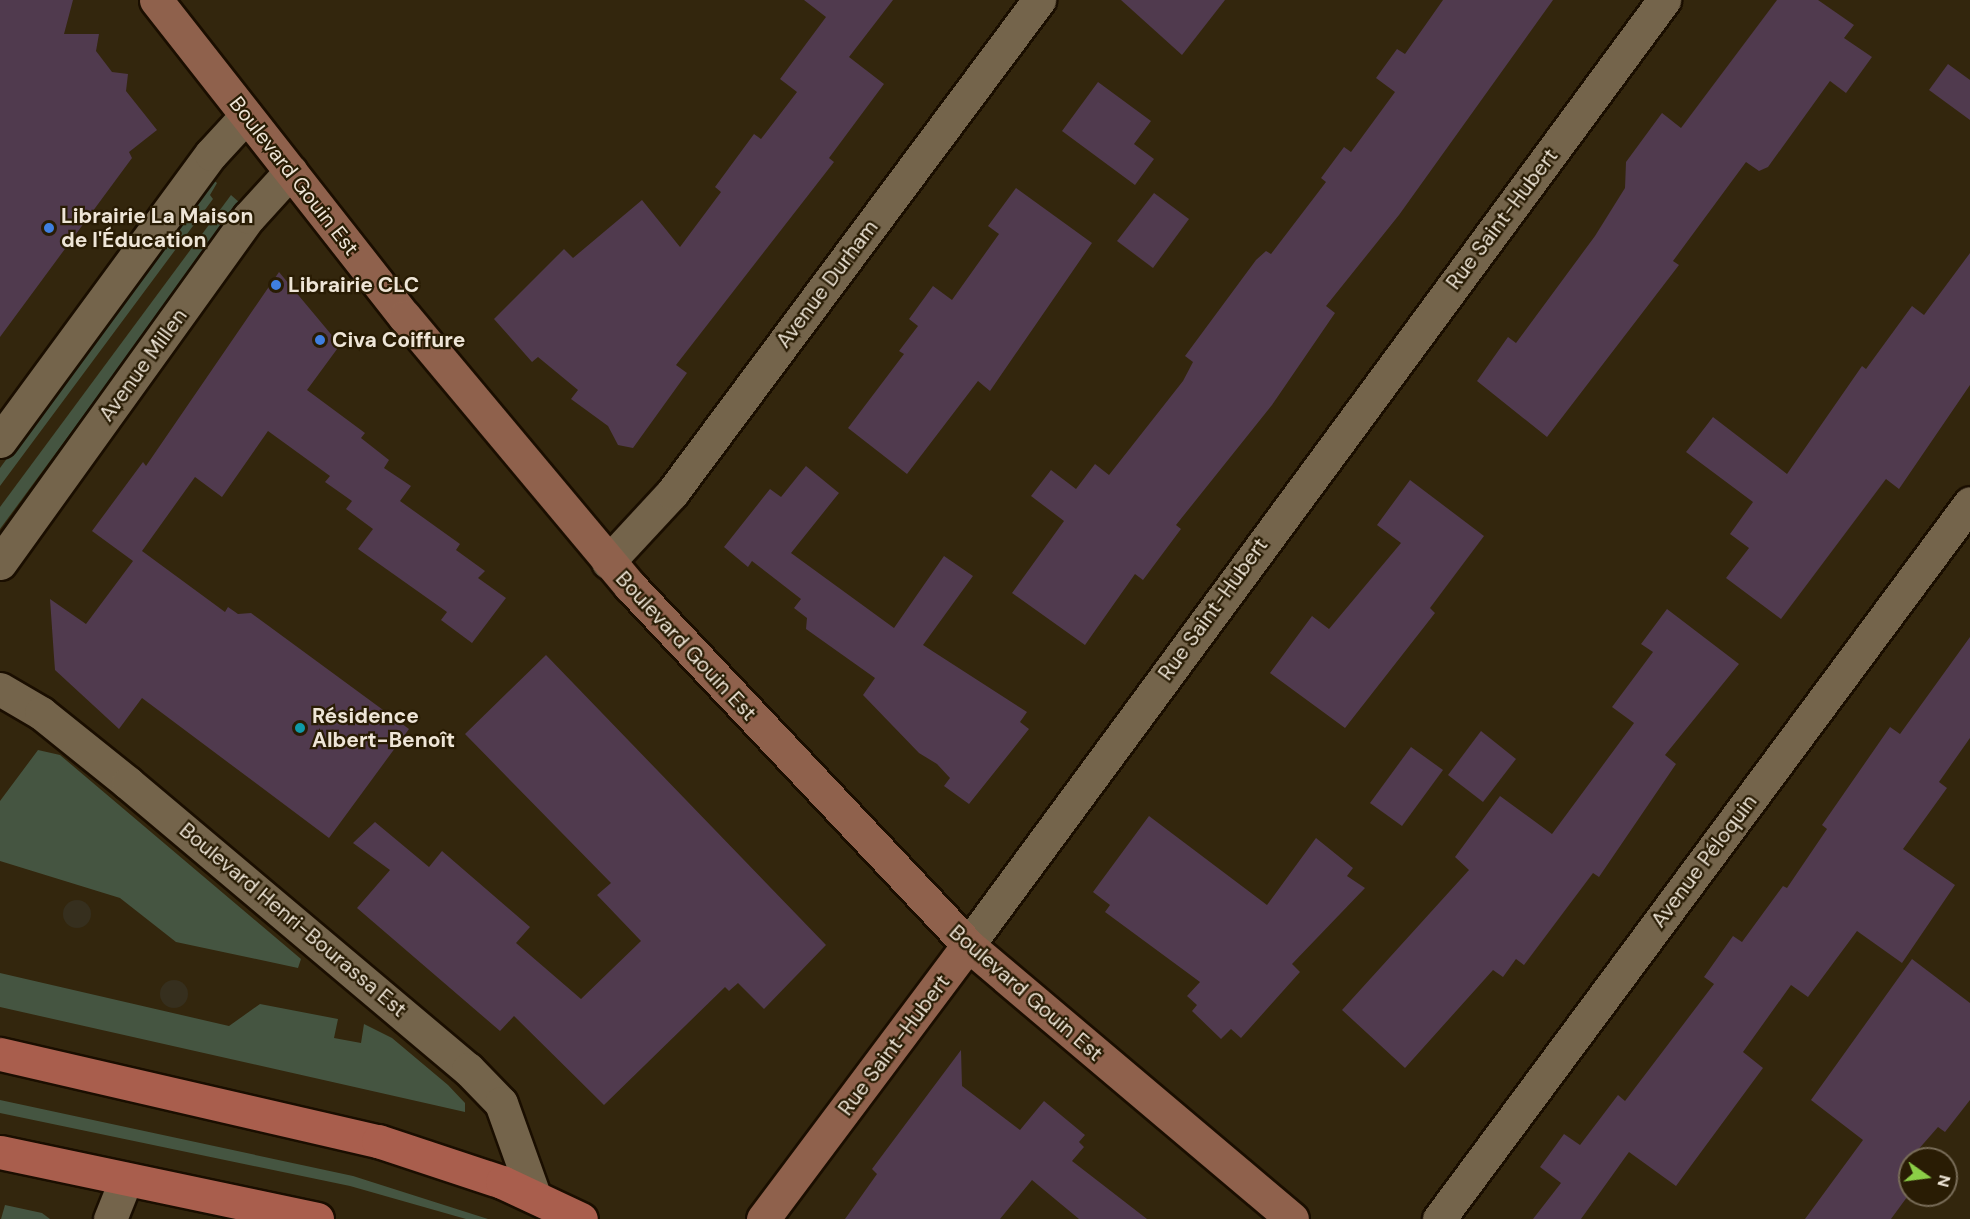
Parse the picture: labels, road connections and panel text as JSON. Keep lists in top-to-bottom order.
{
  "streets": {
    "street": [
      "Boulevard Gouin Est",
      "Rue Saint-Hubert",
      "Avenue Durham",
      "Avenue Millen",
      "Avenue Péloquin",
      "Boulevard Henri-Bourassa Est"
    ]
  },
  "crossings": [
    ["Boulevard Gouin Est", "Rue Saint-Hubert"],
    ["Boulevard Gouin Est", "Avenue Durham"],
    ["Boulevard Gouin Est", "Avenue Millen"]
  ],
  "places": [
    "Librairie La Maison de l'Éducation",
    "Librairie CLC",
    "Civa Coiffure",
    "Résidence Albert-Benoît"
  ],
  "north": "right"
}
